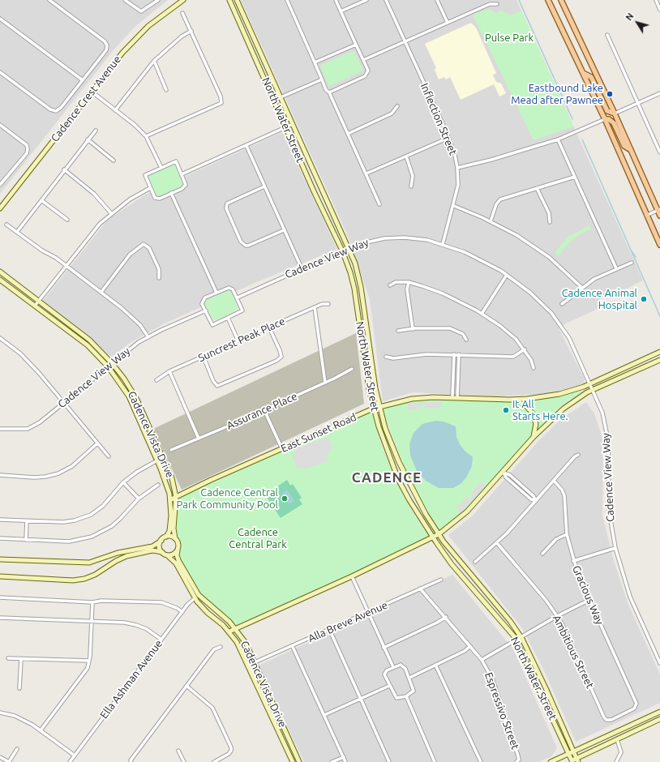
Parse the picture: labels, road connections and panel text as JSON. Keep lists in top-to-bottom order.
{
  "streets": {
    "main road": [
      "Cadence Crest Avenue",
      "North Water Street",
      "East Sunset Road",
      "Cadence Vista Drive"
    ],
    "street": [
      "Inflection Street",
      "Cadence View Way",
      "Suncrest Peak Place",
      "Assurance Place",
      "Gracious Way",
      "Alla Breve Avenue",
      "Ambitious Street",
      "Ella Ashman Avenue",
      "Espressivo Street"
    ]
  },
  "crossings": [
    ["Inflection Street", "Cadence View Way"],
    ["North Water Street", "Cadence View Way"],
    ["North Water Street", "East Sunset Road"],
    ["Cadence View Way", "East Sunset Road"],
    ["Cadence View Way", "Cadence Vista Drive"],
    ["East Sunset Road", "Cadence Vista Drive"],
    ["Cadence Vista Drive", "Alla Breve Avenue"],
    ["Cadence Vista Drive", "Ella Ashman Avenue"],
    ["Gracious Way", "Ambitious Street"],
    ["Alla Breve Avenue", "Espressivo Street"]
  ],
  "districts": ["CADENCE"],
  "parks": ["Pulse Park", "Cadence Central Park"],
  "places": [
    "Eastbound Lake Mead after Pawnee",
    "Cadence Animal Hospital",
    "It All Starts Here.",
    "Cadence Central Park Community Pool"
  ],
  "north": "top left"
}
